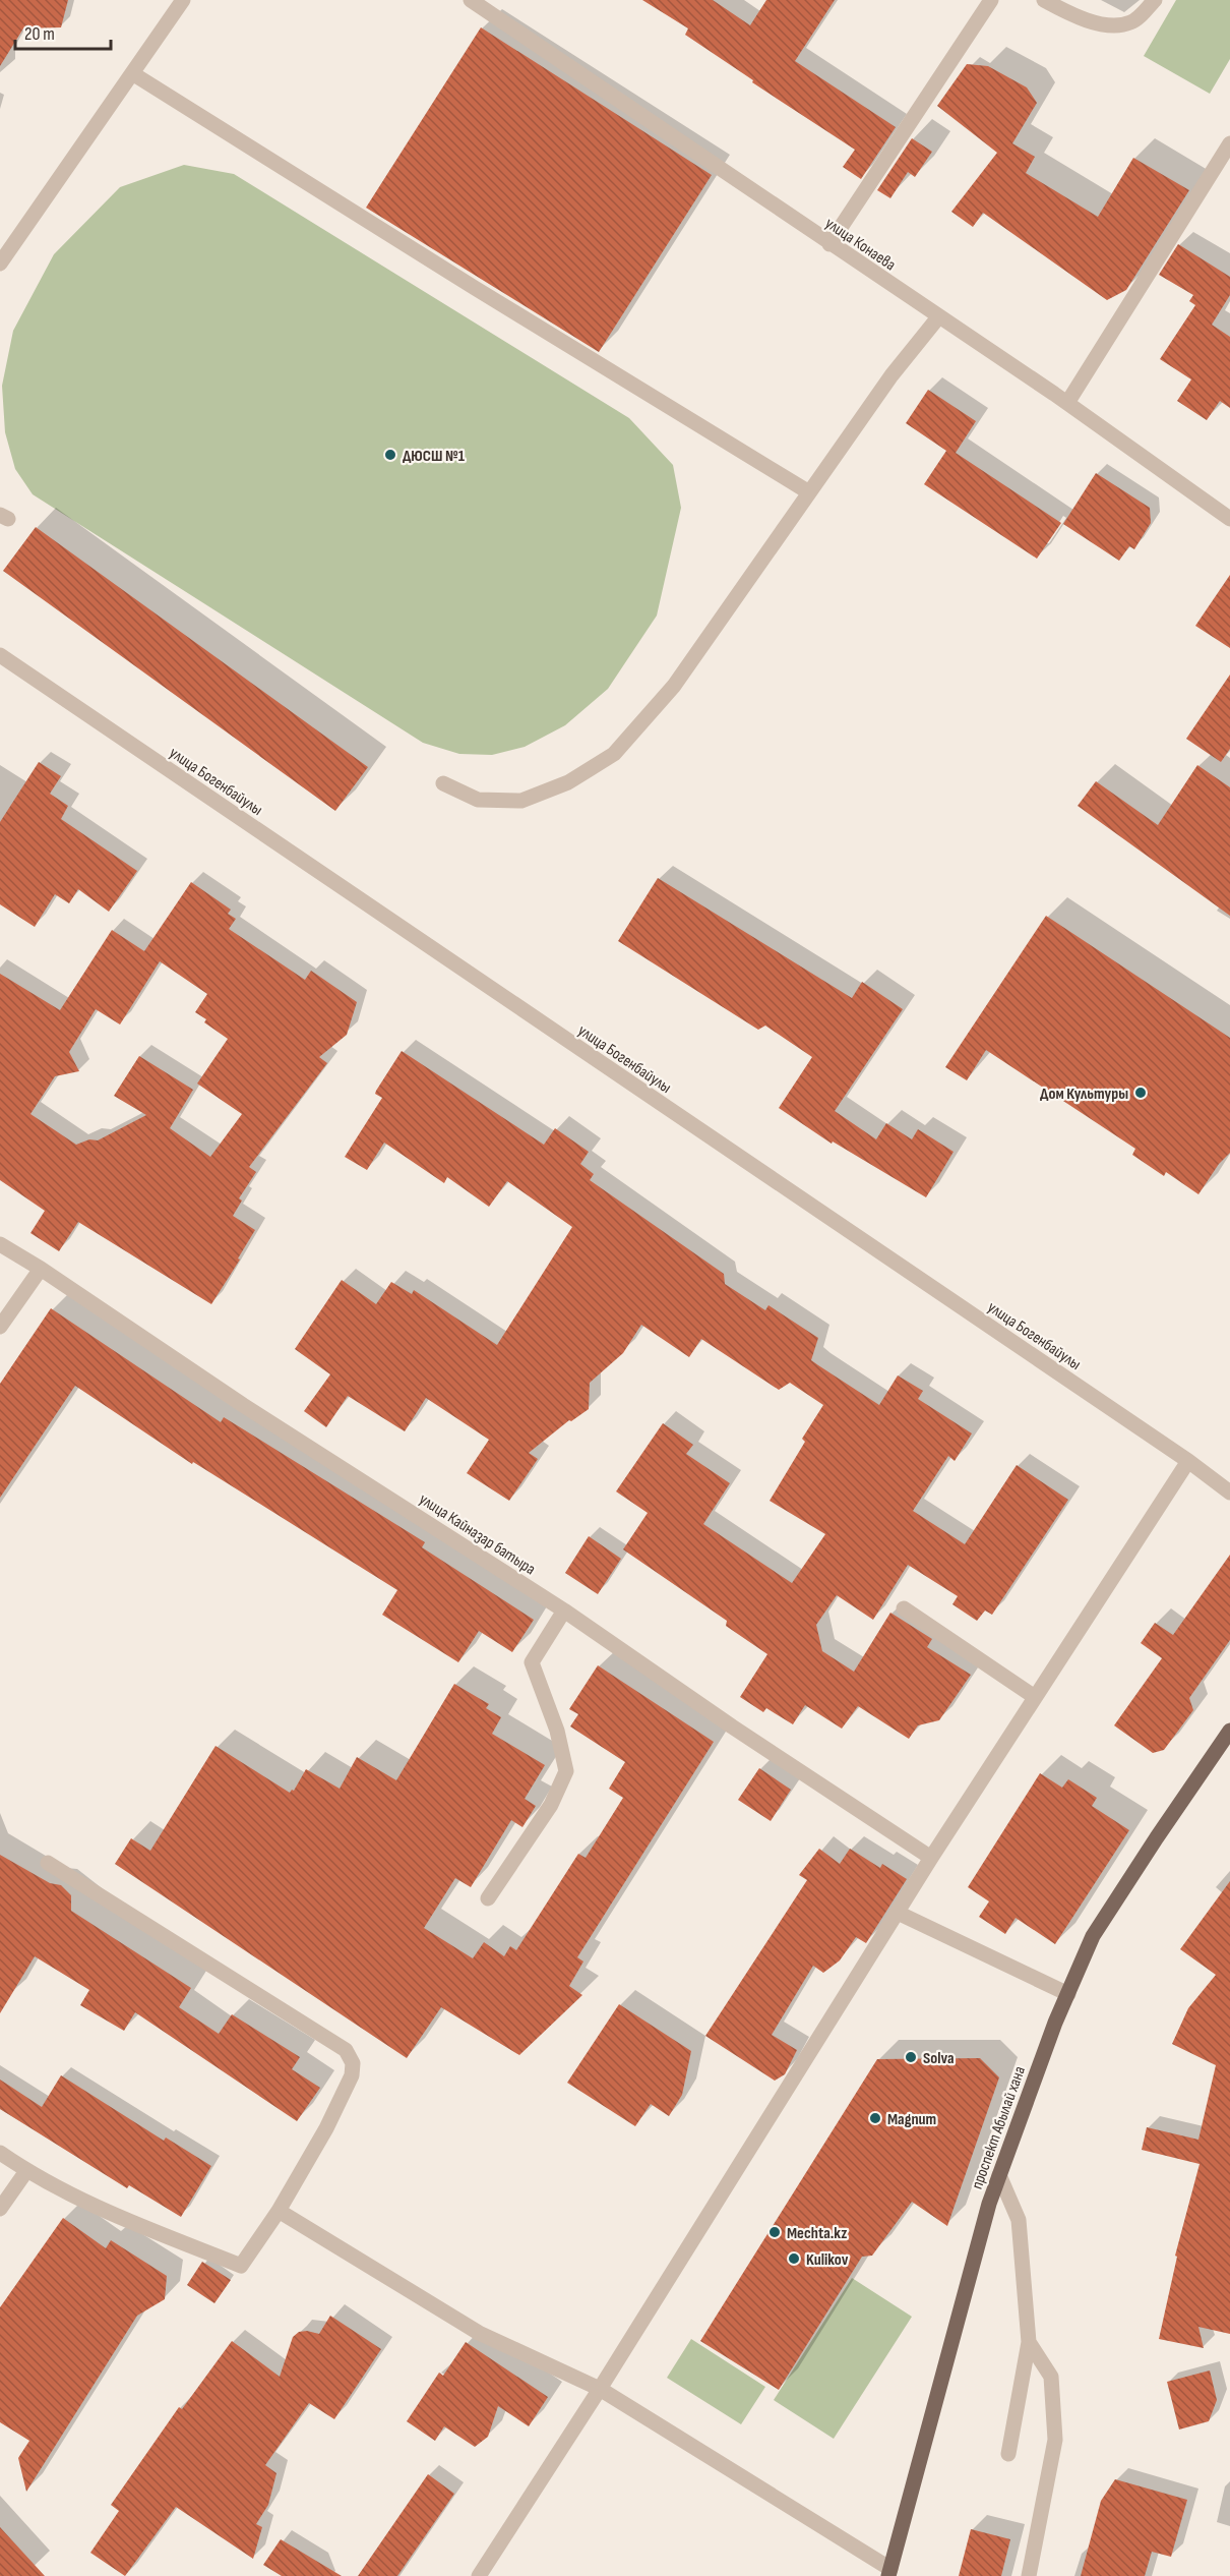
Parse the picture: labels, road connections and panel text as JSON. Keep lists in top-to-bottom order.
{
  "streets": {
    "main road": ["проспект Абылай хана"],
    "street": ["улица Конаева", "улица Богенбайулы", "улица Кайназар батыра"]
  },
  "places": [
    "ДЮСШ №1",
    "Дом Культуры",
    "Solva",
    "Magnum",
    "Mechta.kz",
    "Kulikov"
  ],
  "scale_bar": "20 m"
}
